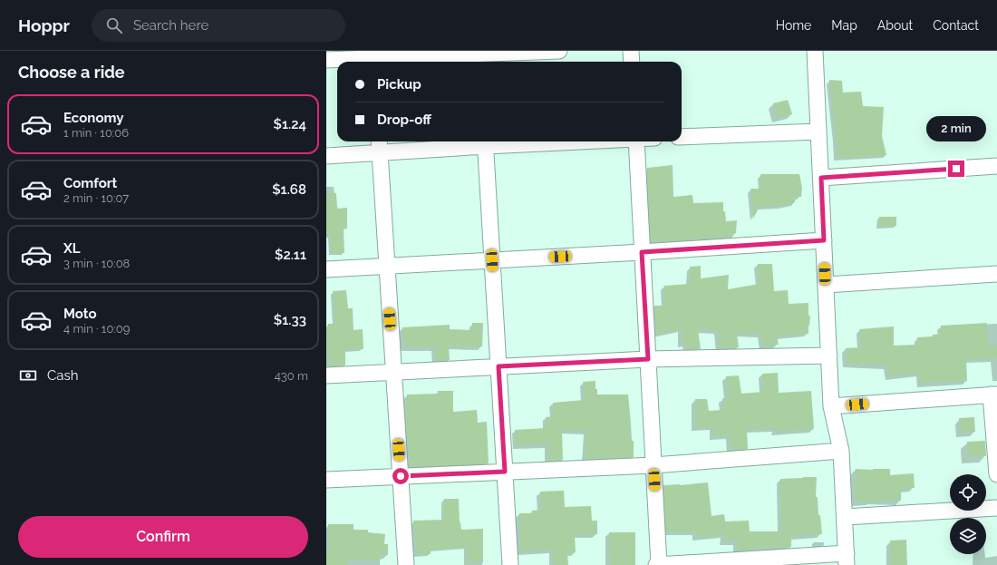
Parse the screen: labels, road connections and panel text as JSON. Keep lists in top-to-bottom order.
{
  "page": {
    "header": "Hoppr",
    "search": "Search here",
    "nav": [
      "Home",
      "Map",
      "About",
      "Contact"
    ],
    "heading": "Choose a ride",
    "banner": ["Pickup", "Drop-off"],
    "list": [
      {
        "name": "Economy",
        "note": "1 min · 10:06",
        "value": "$1.24"
      },
      {
        "name": "Comfort",
        "note": "2 min · 10:07",
        "value": "$1.68"
      },
      {
        "name": "XL",
        "note": "3 min · 10:08",
        "value": "$2.11"
      },
      {
        "name": "Moto",
        "note": "4 min · 10:09",
        "value": "$1.33"
      }
    ],
    "bubble": "2 min",
    "pay": ["Cash", "430 m"],
    "buttons": "Confirm"
  }
}
